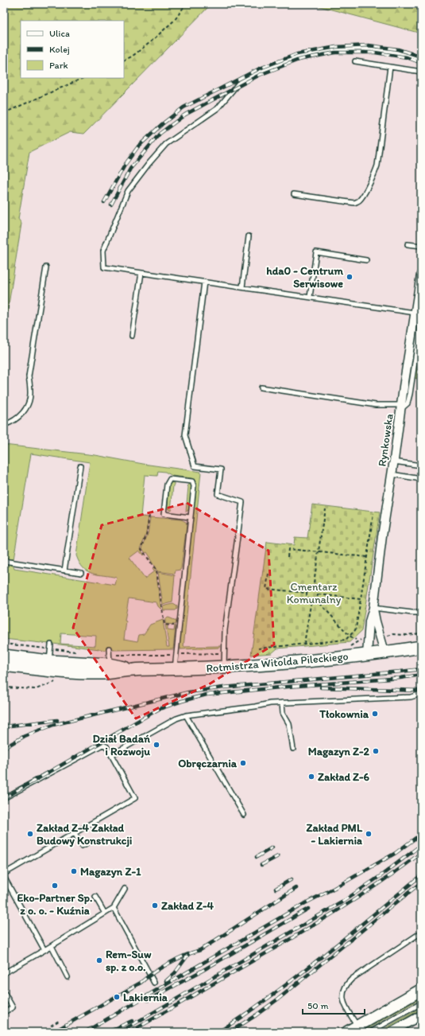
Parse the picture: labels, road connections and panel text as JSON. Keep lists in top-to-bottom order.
{
  "streets": {
    "main road": ["Rotmistrza Witolda Pileckiego"],
    "street": ["Rynkowska"]
  },
  "crossings": [
    ["Rynkowska", "Rotmistrza Witolda Pileckiego"]
  ],
  "parks": ["Cmentarz Komunalny"],
  "places": [
    "hda0 - Centrum Serwisowe",
    "Tłokownia",
    "Dział Badań i Rozwoju",
    "Magazyn Z-2",
    "Obręczarnia",
    "Zakład Z-6",
    "Zakład Z-4 Zakład Budowy Konstrukcji",
    "Zakład PML - Lakiernia",
    "Magazyn Z-1",
    "Eko-Partner Sp. z o. o. - Kuźnia",
    "Zakład Z-4",
    "Rem-Suw sp. z o.o.",
    "Lakiernia"
  ],
  "legend": ["Ulica", "Kolej", "Park"],
  "scale_bar": "50 m"
}
